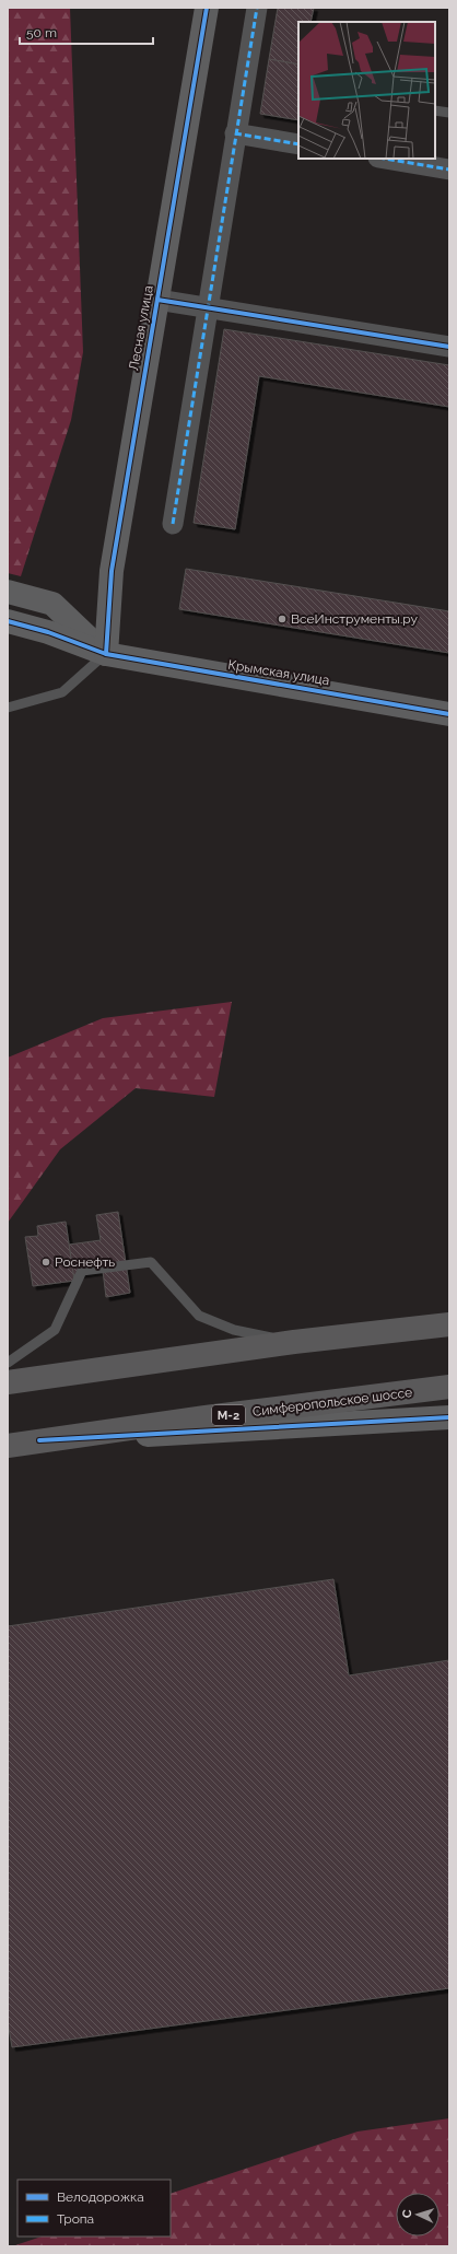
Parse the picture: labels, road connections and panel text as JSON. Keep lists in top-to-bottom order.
{
  "streets": {
    "highway": ["Симферопольское шоссе", "М-2"],
    "street": ["Лесная улица", "Крымская улица"]
  },
  "crossings": [
    ["Лесная улица", "Крымская улица"]
  ],
  "places": ["ВсеИнструменты.ру", "Роснефть"],
  "legend": ["Велодорожка", "Тропа"],
  "scale_bar": "50 m",
  "north": "left"
}
